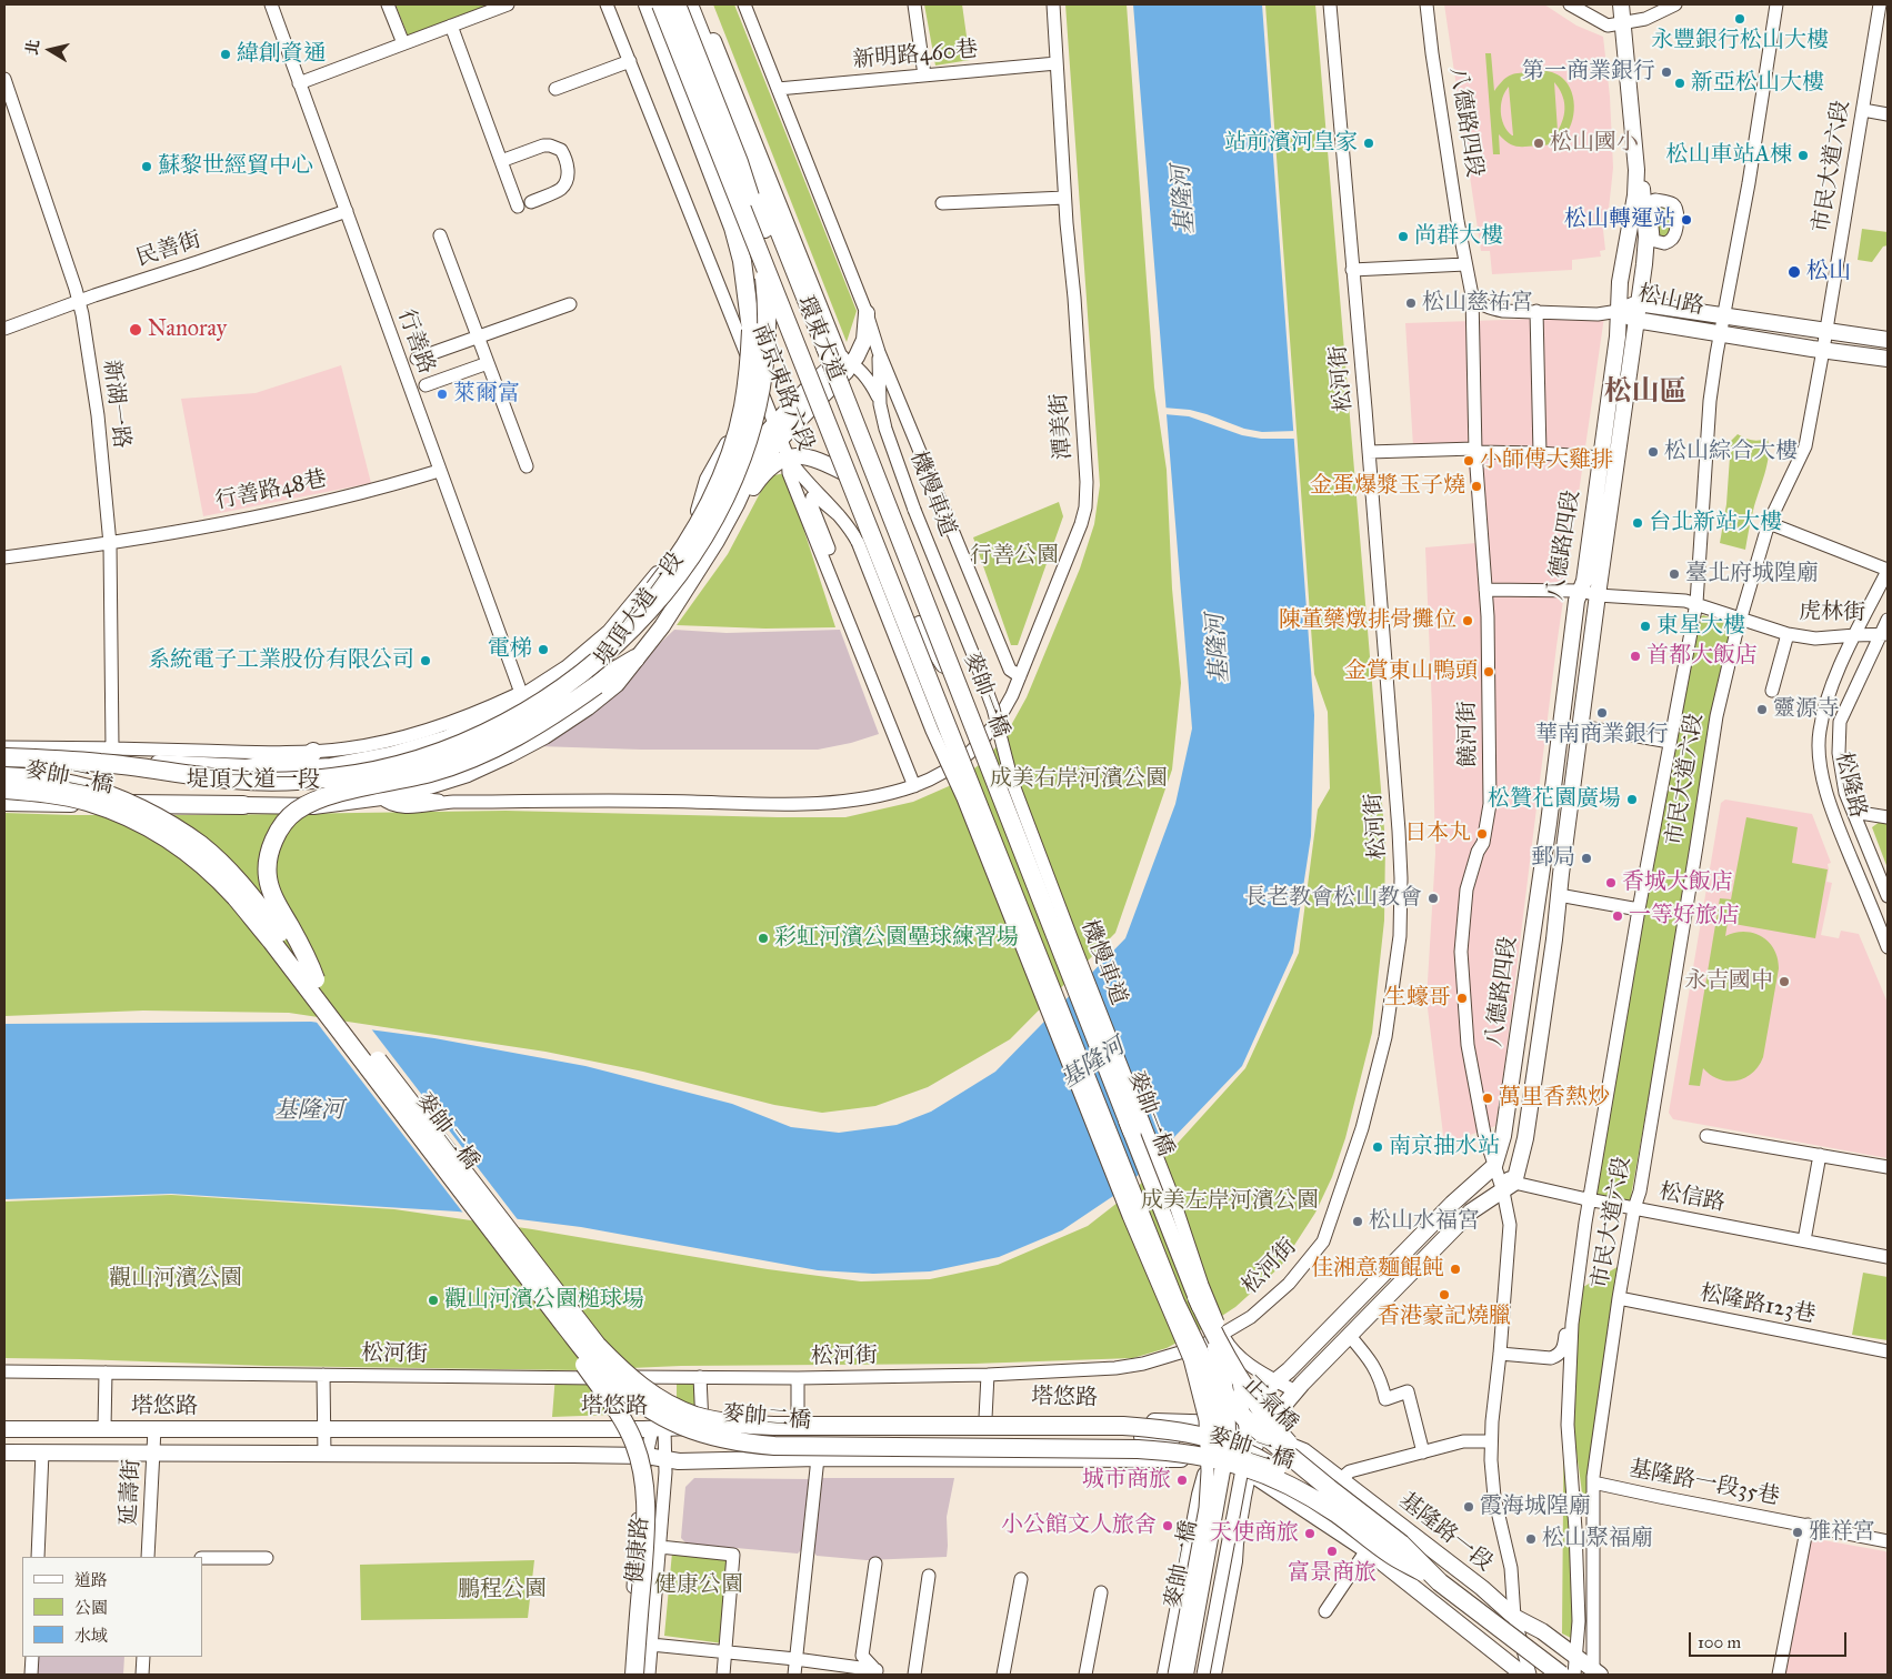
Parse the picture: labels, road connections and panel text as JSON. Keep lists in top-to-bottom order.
{
  "streets": {
    "highway": [
      "環東大道",
      "堤頂大道一段",
      "麥帥一橋",
      "麥帥二橋",
      "正氣橋"
    ],
    "main road": [
      "八德路四段",
      "松山路",
      "南京東路六段",
      "塔悠路",
      "基隆路一段"
    ],
    "street": [
      "新明路460巷",
      "市民大道六段",
      "民善街",
      "行善路",
      "松河街",
      "新湖一路",
      "潭美街",
      "行善路48巷",
      "機慢車道",
      "虎林街",
      "饒河街",
      "松隆路",
      "松信路",
      "松隆路123巷",
      "基隆路一段35巷",
      "延壽街",
      "健康路"
    ]
  },
  "crossings": [
    ["新明路460巷", "潭美街"],
    ["八德路四段", "松山路"],
    ["八德路四段", "虎林街"],
    ["八德路四段", "饒河街"],
    ["八德路四段", "松信路"],
    ["八德路四段", "基隆路一段"],
    ["市民大道六段", "松山路"],
    ["市民大道六段", "虎林街"],
    ["市民大道六段", "松信路"],
    ["市民大道六段", "松隆路123巷"],
    ["市民大道六段", "基隆路一段35巷"],
    ["市民大道六段", "基隆路一段"],
    ["民善街", "行善路"],
    ["民善街", "新湖一路"],
    ["環東大道", "南京東路六段"],
    ["環東大道", "麥帥一橋"],
    ["行善路", "行善路48巷"],
    ["行善路", "堤頂大道一段"],
    ["南京東路六段", "潭美街"],
    ["南京東路六段", "堤頂大道一段"],
    ["南京東路六段", "麥帥一橋"],
    ["新湖一路", "行善路48巷"],
    ["新湖一路", "堤頂大道一段"],
    ["潭美街", "堤頂大道一段"],
    ["機慢車道", "堤頂大道一段"],
    ["機慢車道", "麥帥一橋"],
    ["堤頂大道一段", "麥帥一橋"],
    ["虎林街", "饒河街"],
    ["虎林街", "松隆路"],
    ["麥帥一橋", "正氣橋"],
    ["麥帥二橋", "塔悠路"],
    ["麥帥二橋", "正氣橋"],
    ["塔悠路", "延壽街"],
    ["塔悠路", "基隆路一段"],
    ["塔悠路", "健康路"]
  ],
  "districts": ["松山區"],
  "water": ["基隆河"],
  "parks": [
    "行善公園",
    "成美右岸河濱公園",
    "成美左岸河濱公園",
    "觀山河濱公園",
    "健康公園",
    "鵬程公園"
  ],
  "places": [
    "永豐銀行松山大樓",
    "緯創資通",
    "第一商業銀行",
    "新亞松山大樓",
    "站前濱河皇家",
    "松山國小",
    "松山車站A棟",
    "蘇黎世經貿中心",
    "松山轉運站",
    "尚群大樓",
    "松山",
    "松山慈祐宮",
    "Nanoray",
    "萊爾富",
    "松山綜合大樓",
    "小師傅大雞排",
    "金蛋爆漿玉子燒",
    "台北新站大樓",
    "臺北府城隍廟",
    "陳董藥燉排骨攤位",
    "東星大樓",
    "電梯",
    "首都大飯店",
    "系統電子工業股份有限公司",
    "金賞東山鴨頭",
    "靈源寺",
    "華南商業銀行",
    "松贊花園廣場",
    "日本丸",
    "郵局",
    "香城大飯店",
    "長老教會松山教會",
    "一等好旅店",
    "彩虹河濱公園壘球練習場",
    "永吉國中",
    "生蠔哥",
    "萬里香熱炒",
    "南京抽水站",
    "松山水福宮",
    "佳湘意麵餛飩",
    "香港豪記燒臘",
    "觀山河濱公園槌球場",
    "城市商旅",
    "霞海城隍廟",
    "小公館文人旅舍",
    "雅祥宮",
    "天使商旅",
    "松山聚福廟",
    "富景商旅"
  ],
  "legend": ["道路", "公園", "水域"],
  "scale_bar": "100 m",
  "north": "left"
}
